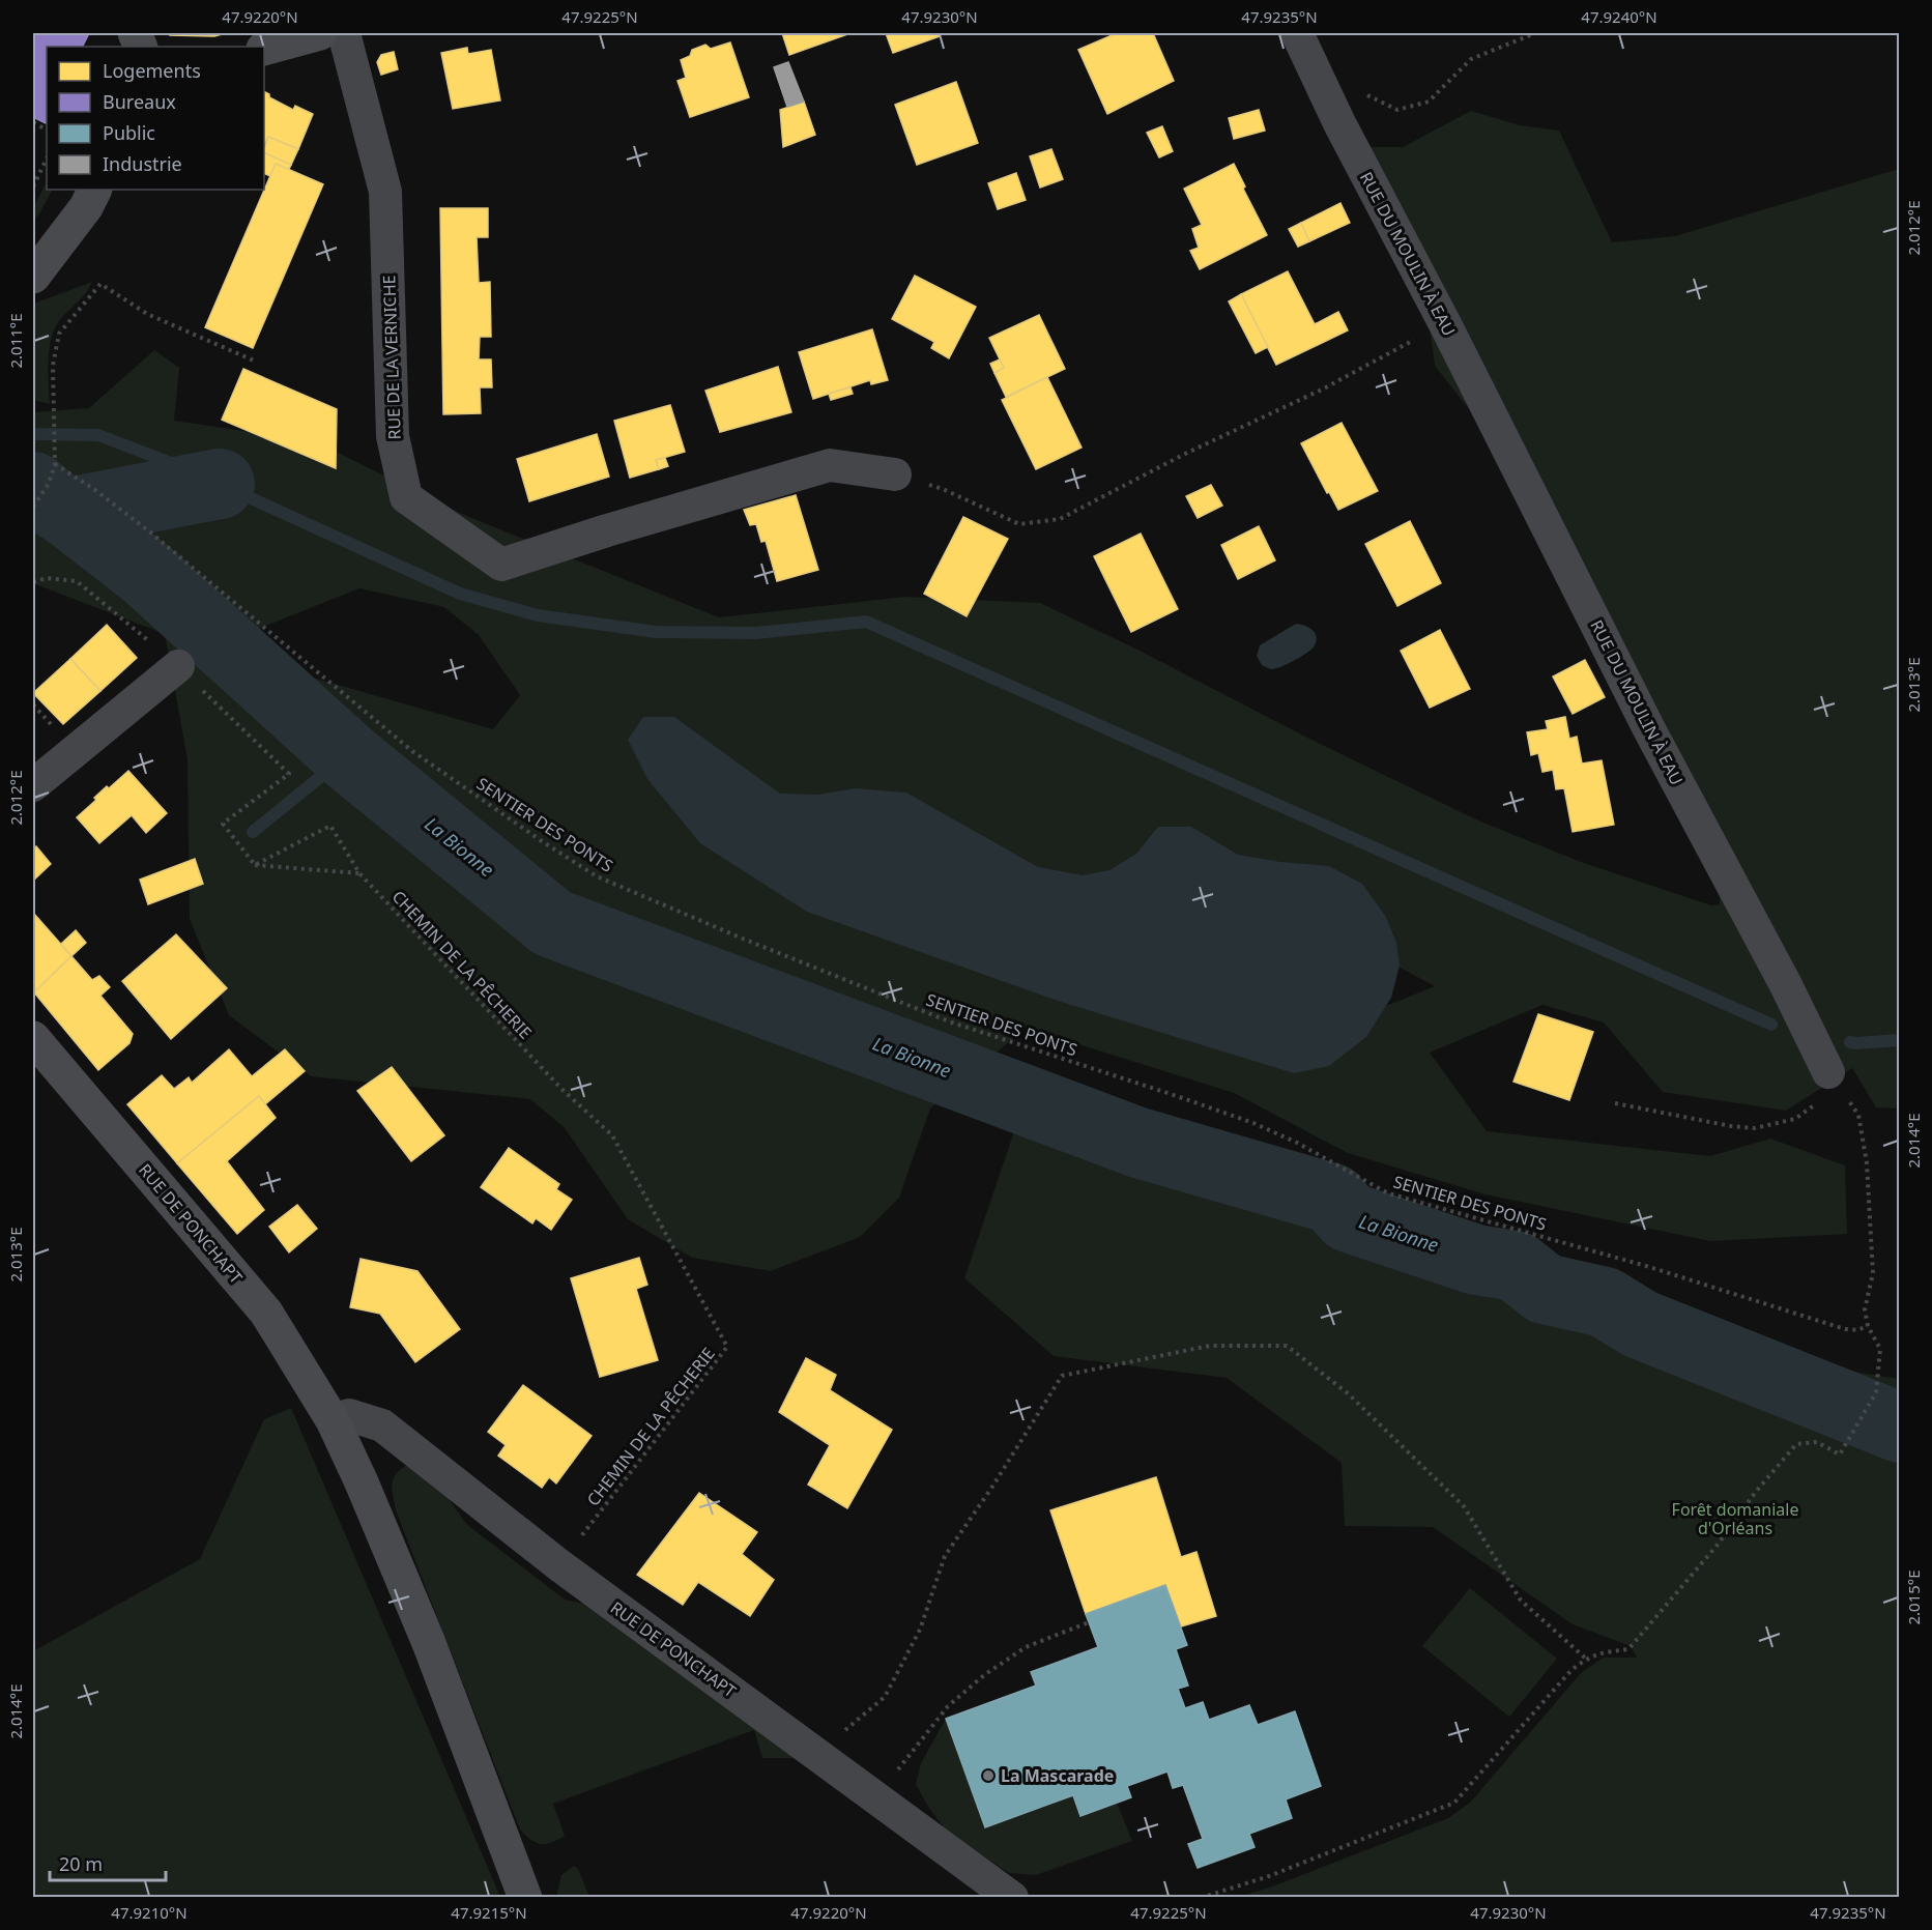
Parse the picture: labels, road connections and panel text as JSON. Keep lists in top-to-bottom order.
{
  "streets": {
    "street": ["RUE DU MOULIN À EAU", "RUE DE LA VERNICHE", "RUE DE PONCHAPT"],
    "path": ["SENTIER DES PONTS", "CHEMIN DE LA PÊCHERIE"]
  },
  "crossings": [
    ["CHEMIN DE LA PÊCHERIE", "RUE DE PONCHAPT"]
  ],
  "water": ["La Bionne"],
  "parks": ["Forêt domaniale d'Orléans"],
  "places": ["La Mascarade"],
  "legend": [
    "Logements",
    "Bureaux",
    "Public",
    "Industrie"
  ],
  "scale_bar": "20 m",
  "coordinates": [
    "47.9220°N",
    "47.9225°N",
    "47.9230°N",
    "47.9235°N",
    "47.9240°N",
    "2.012°E",
    "2.011°E",
    "2.013°E",
    "2.014°E",
    "2.015°E",
    "47.9210°N",
    "47.9215°N"
  ]
}
